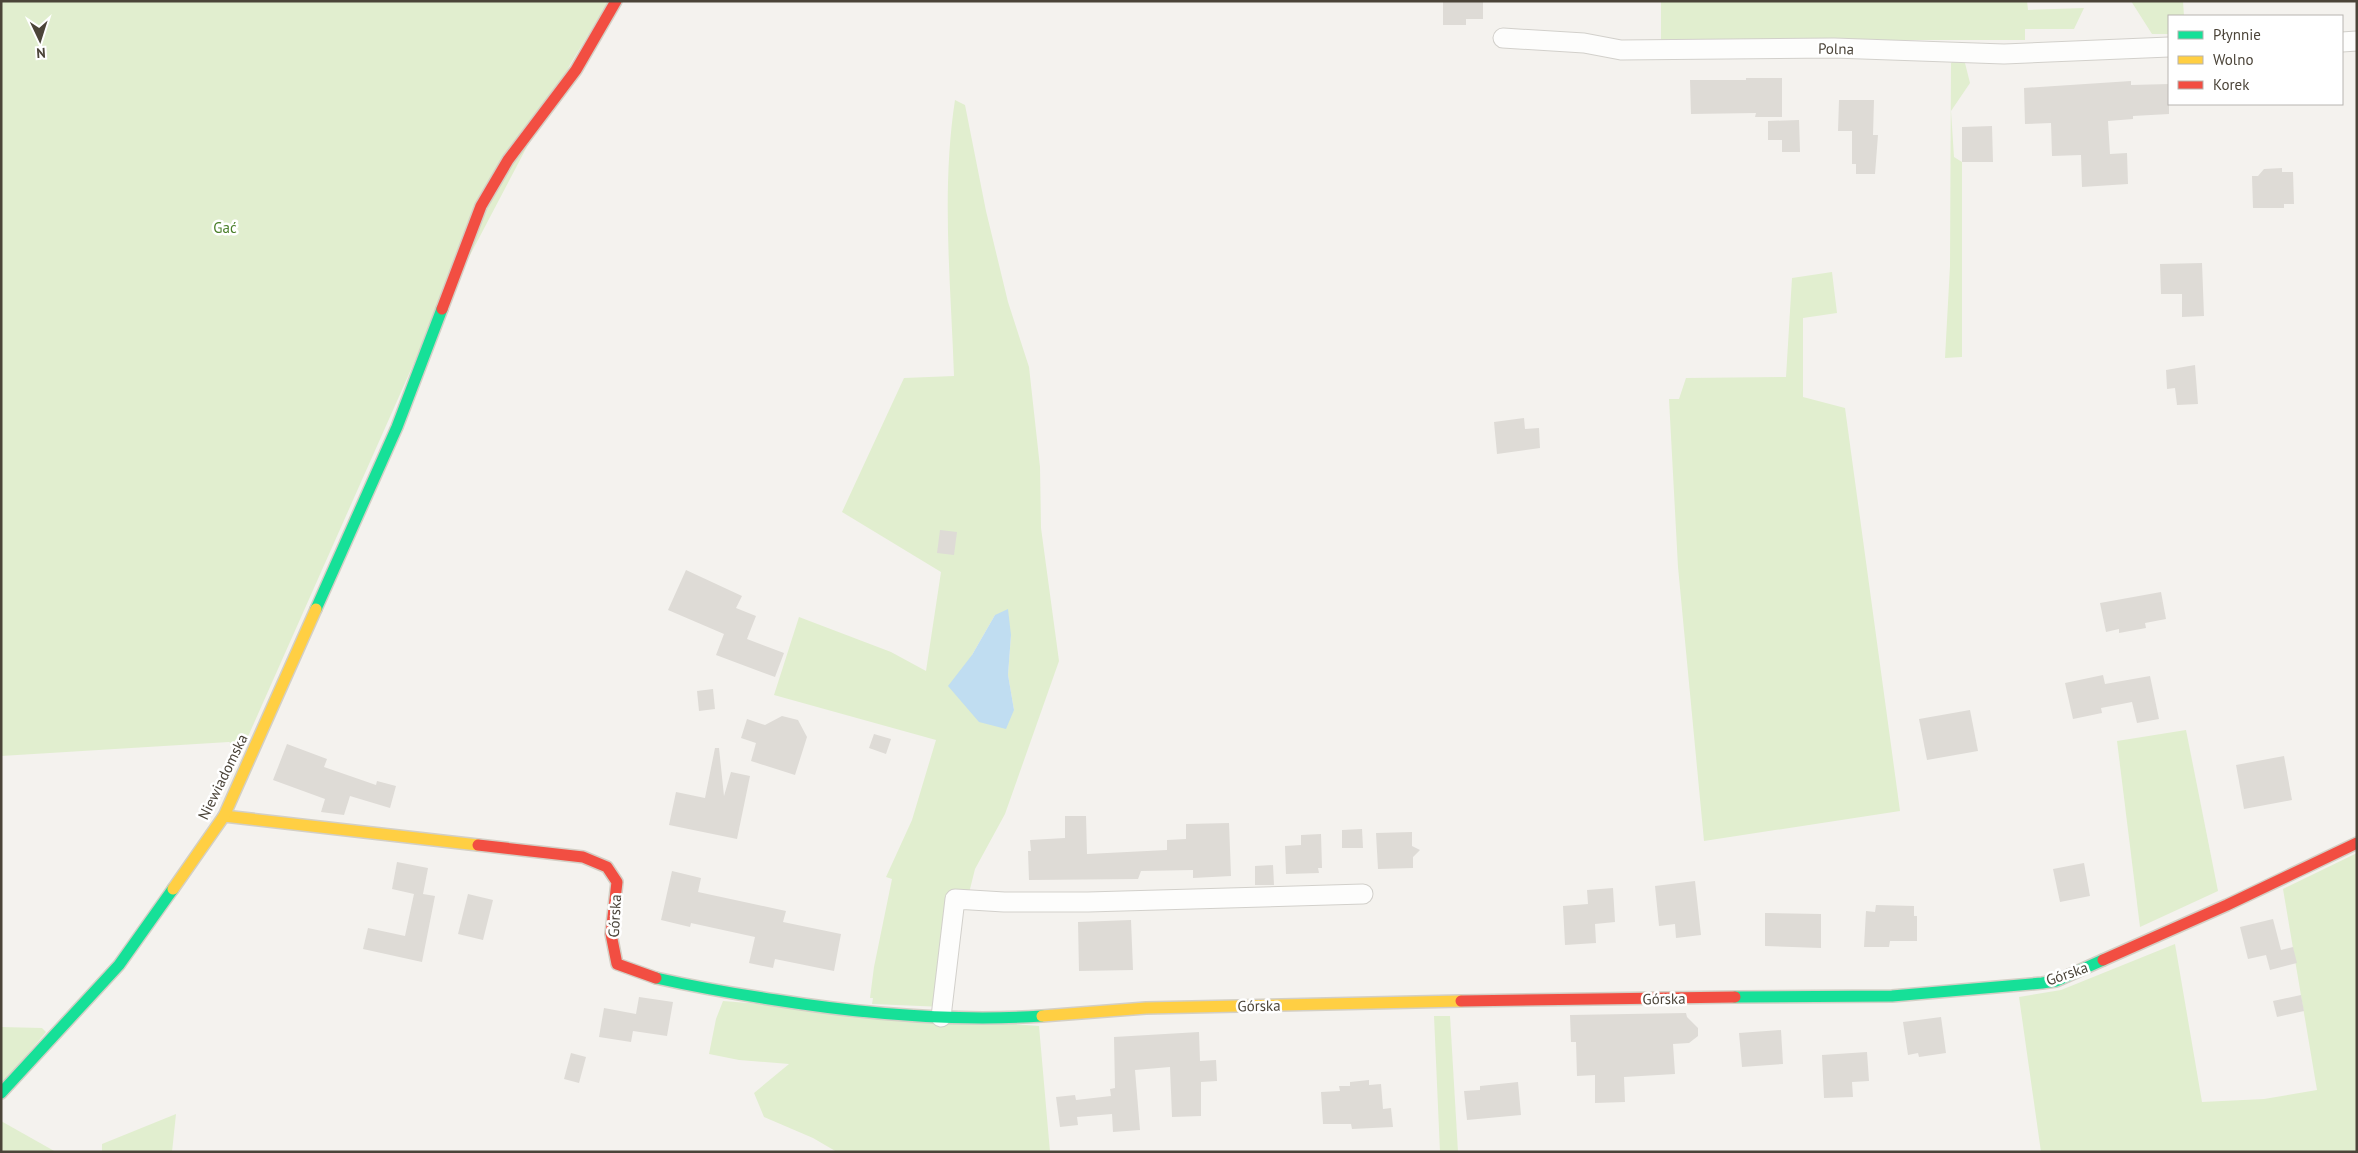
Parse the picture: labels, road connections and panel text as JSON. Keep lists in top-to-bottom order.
{
  "streets": {
    "street": ["Polna", "Niewiadomska", "Górska"]
  },
  "crossings": [
    ["Niewiadomska", "Górska"]
  ],
  "parks": ["Gać"],
  "legend": ["Płynnie", "Wolno", "Korek"],
  "north": "bottom"
}
